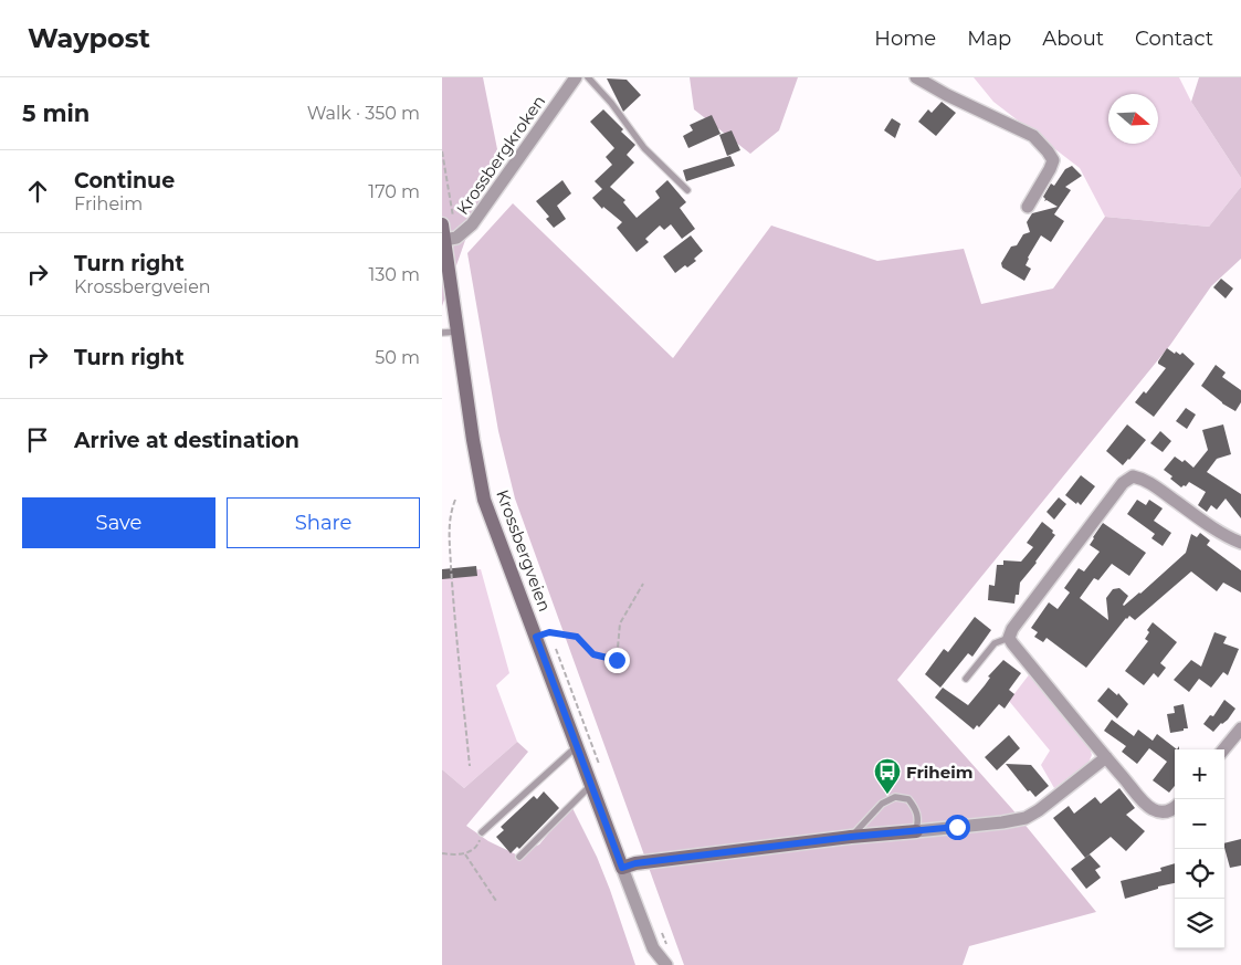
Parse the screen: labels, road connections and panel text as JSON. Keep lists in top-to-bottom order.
{
  "streets": {
    "street": ["Krossbergkroken", "Krossbergveien"]
  },
  "crossings": [
    ["Krossbergkroken", "Krossbergveien"]
  ],
  "places": {
    "bus stop": ["Friheim"]
  },
  "north": "right",
  "page": {
    "header": "Waypost",
    "nav": [
      "Home",
      "Map",
      "About",
      "Contact"
    ],
    "heading": ["5 min", "Walk · 350 m"],
    "list": [
      ["Continue", "Friheim", "170 m"],
      ["Turn right", "Krossbergveien", "130 m"],
      ["Turn right", "50 m"],
      "Arrive at destination"
    ],
    "buttons": ["Save", "Share"],
    "map_buttons": ["+", "−"]
  }
}
